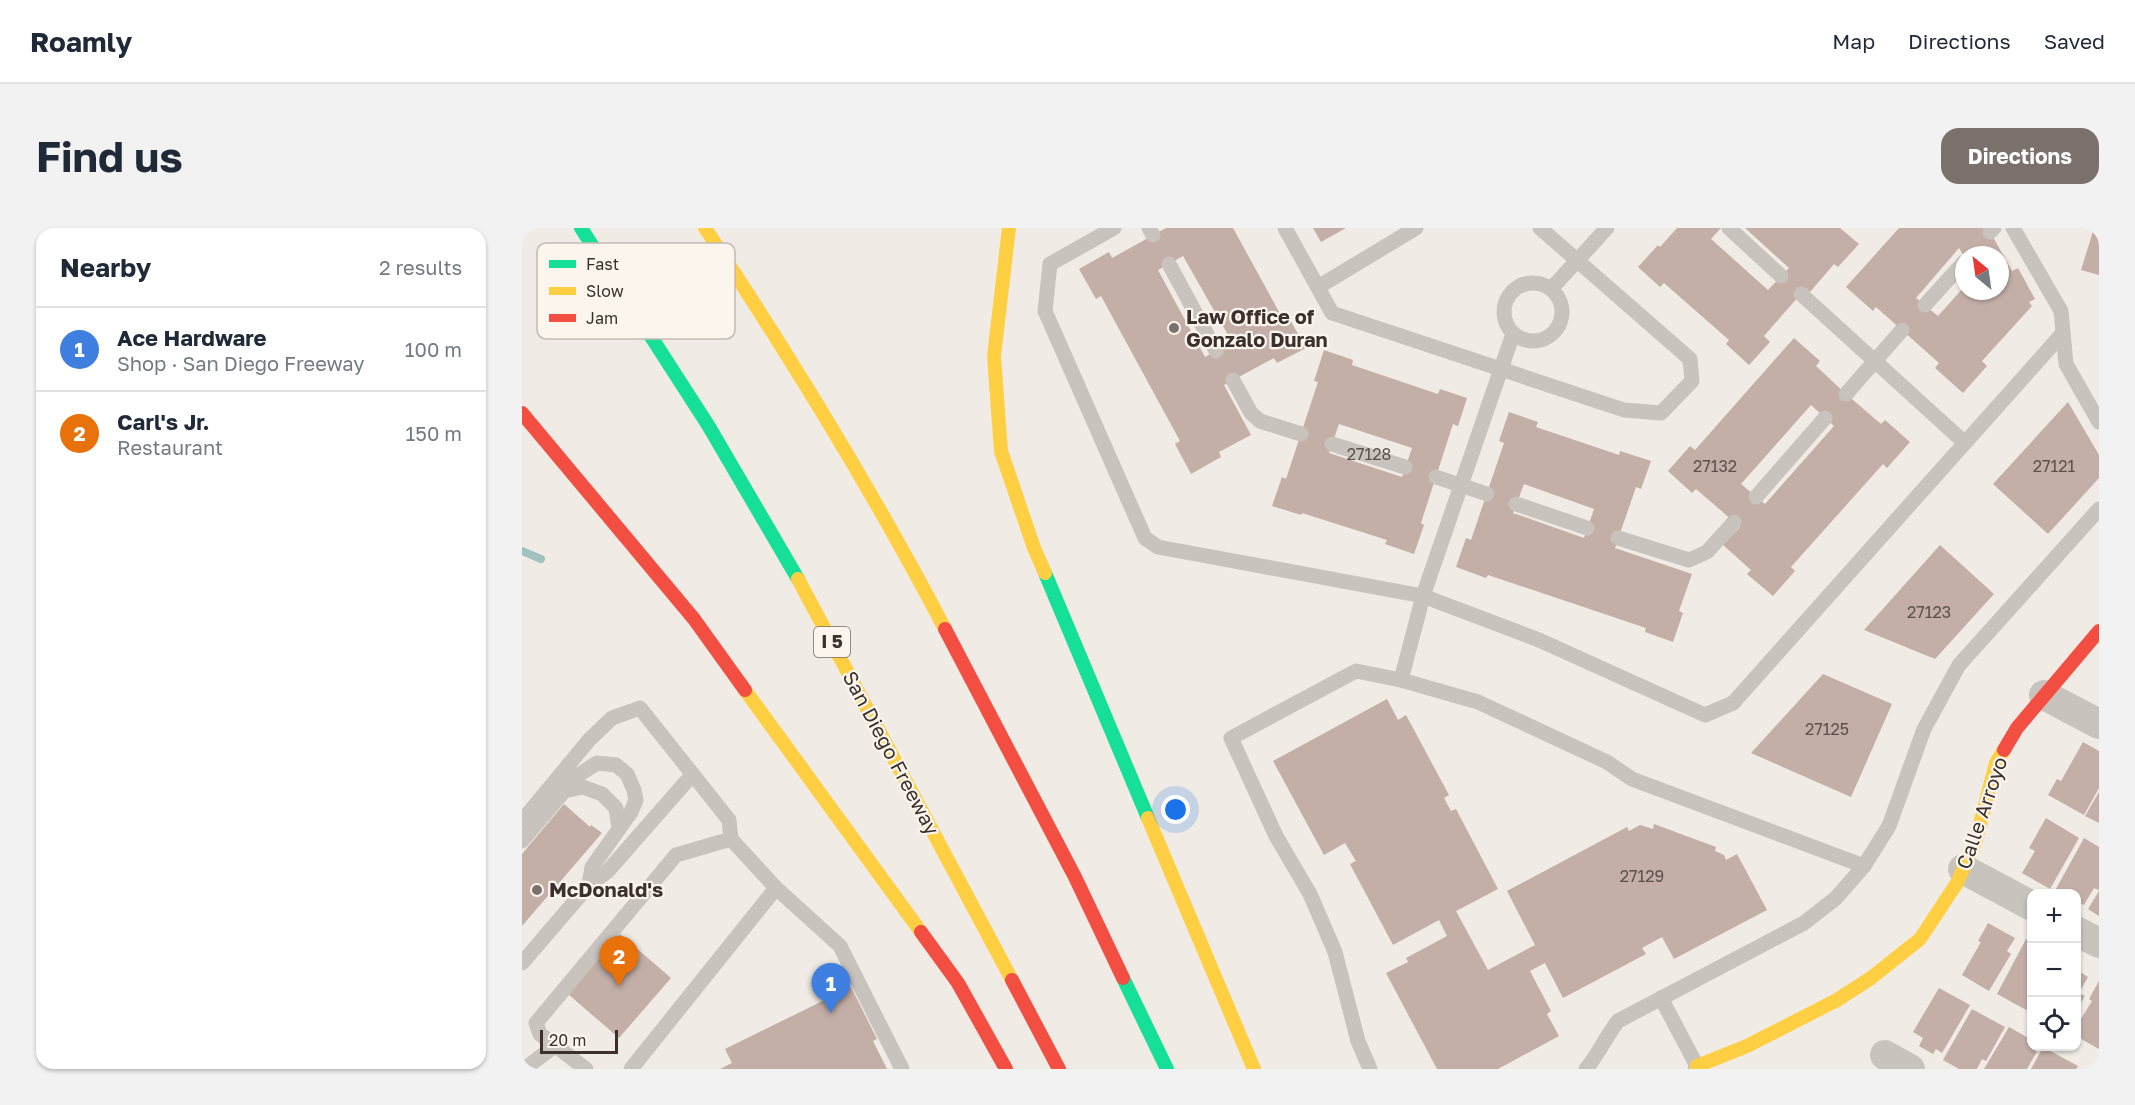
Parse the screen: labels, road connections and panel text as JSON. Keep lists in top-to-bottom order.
{
  "streets": {
    "main road": ["I 5", "San Diego Freeway", "Calle Arroyo"]
  },
  "places": ["Law Office of Gonzalo Duran", "McDonald's"],
  "house_numbers": [
    "27128",
    "27132",
    "27121",
    "27123",
    "27125",
    "27129"
  ],
  "legend": ["Fast", "Slow", "Jam"],
  "scale_bar": "20 m",
  "north": "top left",
  "page": {
    "header": "Roamly",
    "nav": ["Map", "Directions", "Saved"],
    "buttons": "Directions",
    "title": "Find us",
    "heading": ["Nearby", "2 results"],
    "list": [
      {
        "mark": "1",
        "name": "Ace Hardware",
        "note": "Shop · San Diego Freeway",
        "value": "100 m"
      },
      {
        "mark": "2",
        "name": "Carl's Jr.",
        "note": "Restaurant",
        "value": "150 m"
      }
    ],
    "map_buttons": ["+", "−"],
    "pins": ["2", "1"],
    "scale": "20 m"
  }
}
